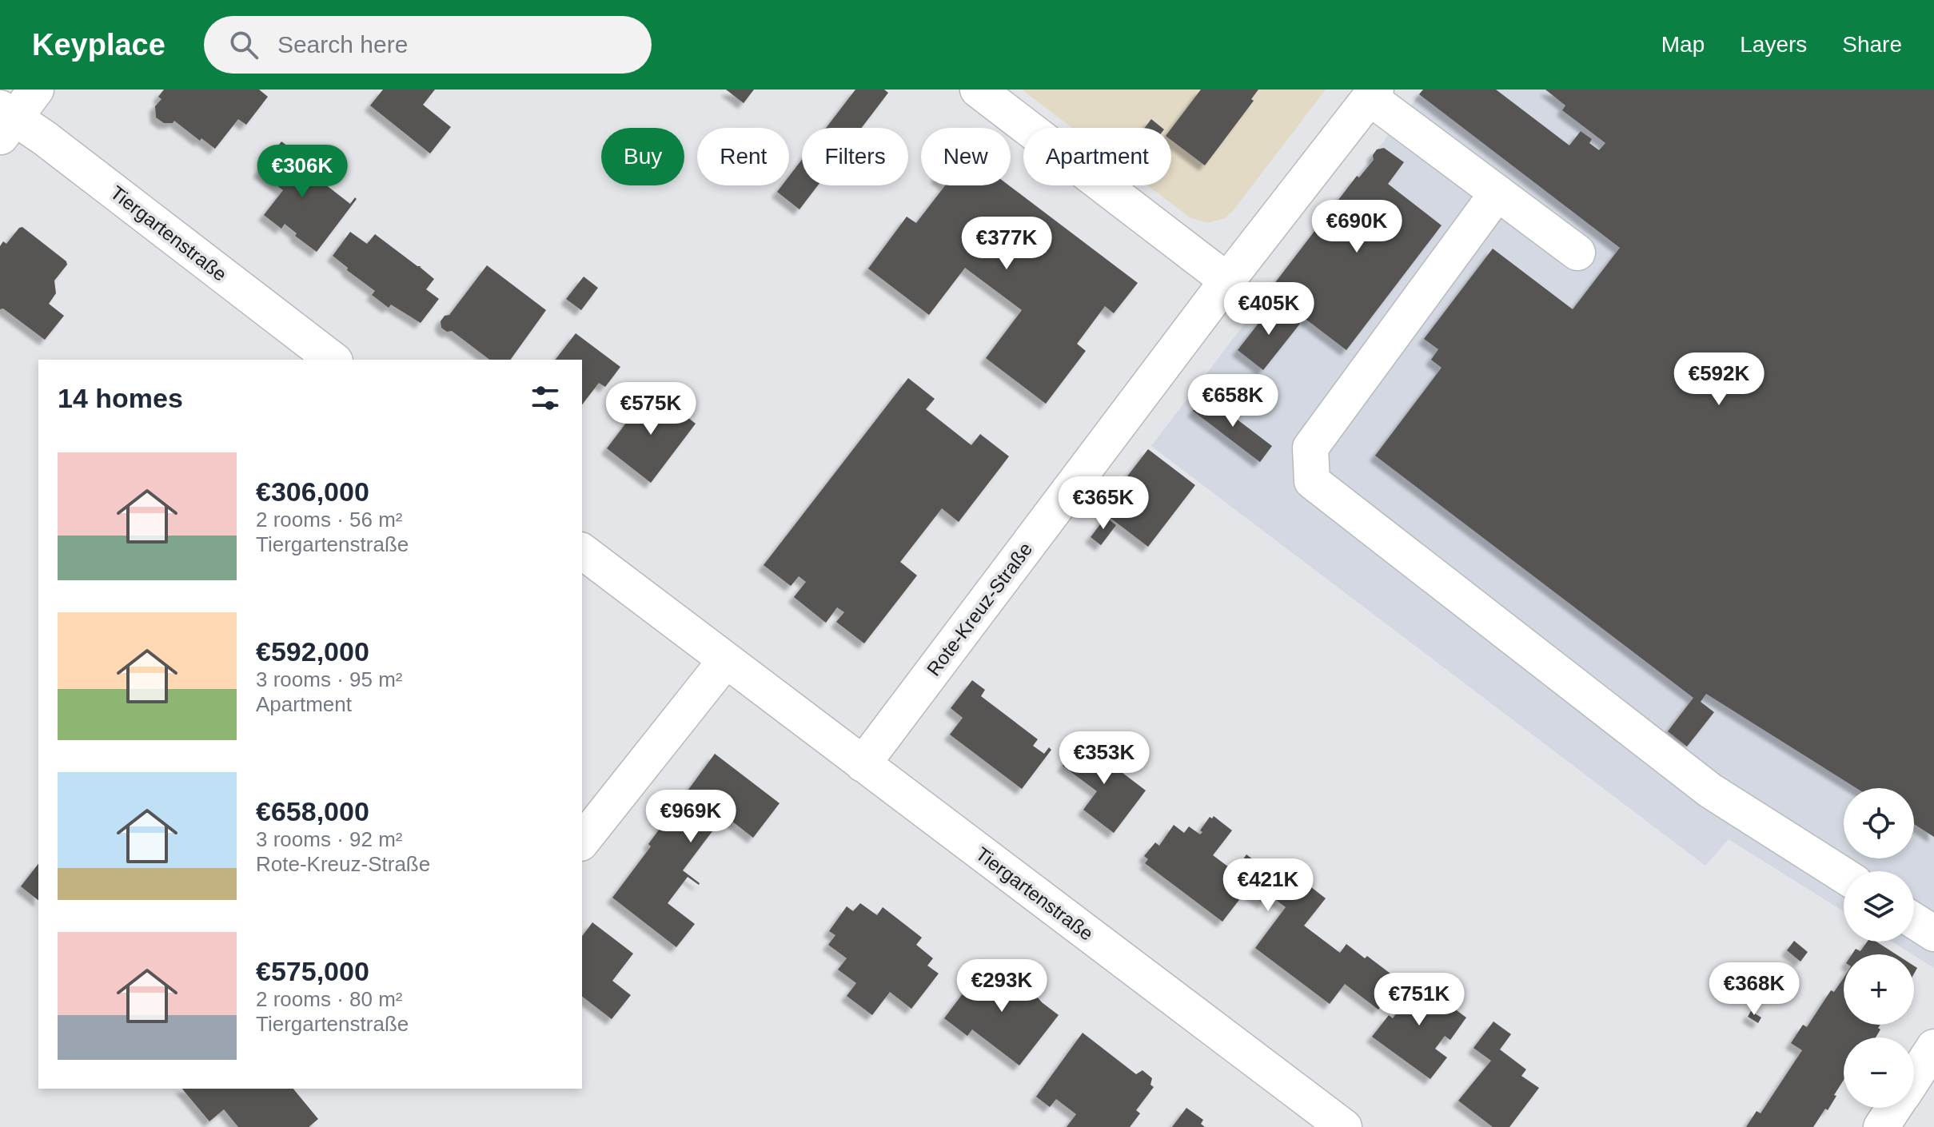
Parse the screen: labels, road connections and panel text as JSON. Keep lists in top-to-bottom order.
{
  "streets": {
    "street": ["Tiergartenstraße", "Rote-Kreuz-Straße"]
  },
  "crossings": [
    ["Tiergartenstraße", "Rote-Kreuz-Straße"]
  ],
  "page": {
    "header": "Keyplace",
    "search": "Search here",
    "nav": ["Map", "Layers", "Share"],
    "chip": [
      "Buy",
      "Rent",
      "Filters",
      "New",
      "Apartment"
    ],
    "price": [
      "€306K",
      "€690K",
      "€377K",
      "€405K",
      "€592K",
      "€658K",
      "€575K",
      "€365K",
      "€353K",
      "€969K",
      "€421K",
      "€293K",
      "€368K",
      "€751K"
    ],
    "heading": "14 homes",
    "list": [
      {
        "name": "€306,000",
        "note": "2 rooms · 56 m² · Tiergartenstraße"
      },
      {
        "name": "€592,000",
        "note": "3 rooms · 95 m² · Apartment"
      },
      {
        "name": "€658,000",
        "note": "3 rooms · 92 m² · Rote-Kreuz-Straße"
      },
      {
        "name": "€575,000",
        "note": "2 rooms · 80 m² · Tiergartenstraße"
      }
    ],
    "map_buttons": ["+", "−"]
  }
}
